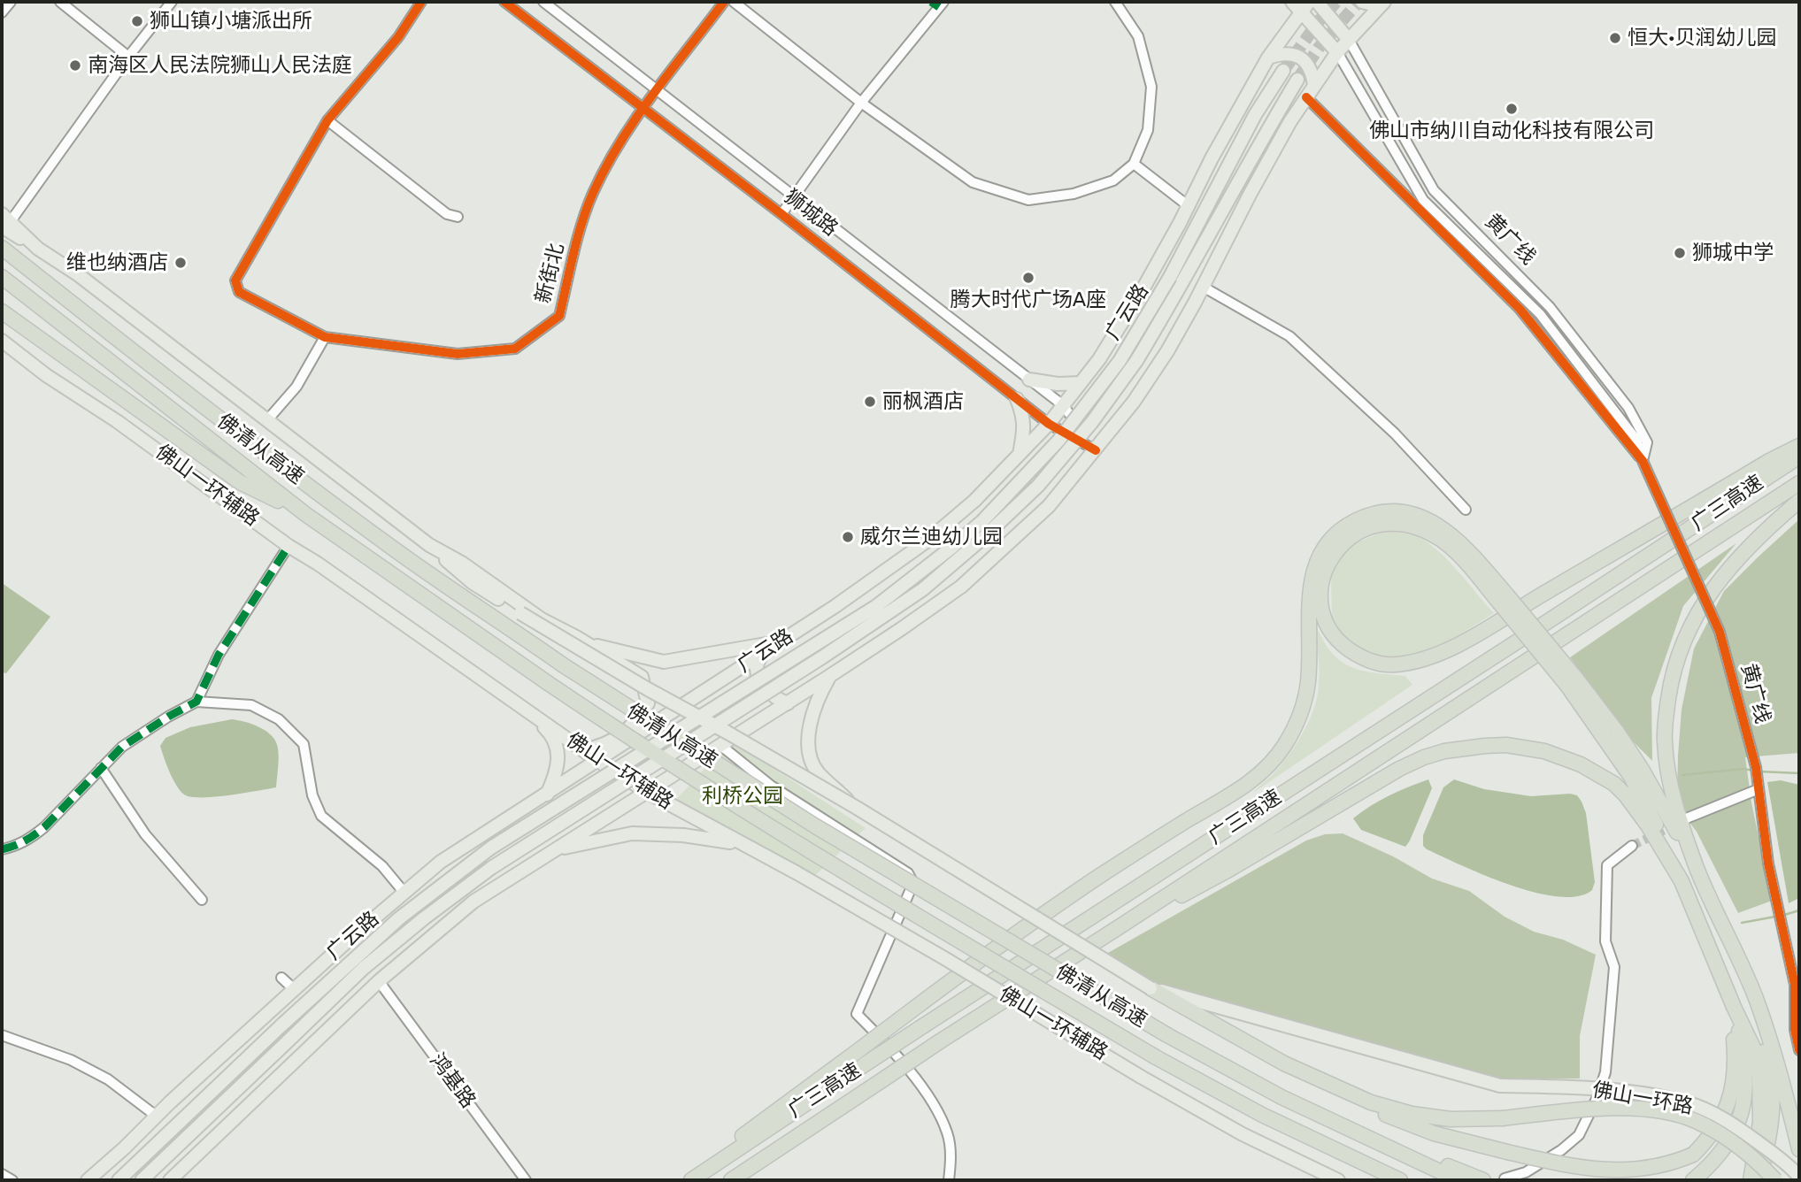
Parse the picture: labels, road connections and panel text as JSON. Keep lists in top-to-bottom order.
{
  "streets": {
    "highway": ["佛清从高速", "广三高速"],
    "main road": ["广云路", "佛山一环辅路", "佛山一环路"],
    "street": [
      "狮城路",
      "黄广线",
      "新街北",
      "鸿基路"
    ]
  },
  "crossings": [
    ["狮城路", "新街北"],
    ["狮城路", "广云路"],
    ["广云路", "佛山一环辅路"]
  ],
  "parks": ["利桥公园"],
  "places": [
    "狮山镇小塘派出所",
    "恒大·贝润幼儿园",
    "南海区人民法院狮山人民法庭",
    "佛山市纳川自动化科技有限公司",
    "狮城中学",
    "维也纳酒店",
    "腾大时代广场A座",
    "丽枫酒店",
    "威尔兰迪幼儿园"
  ]
}
